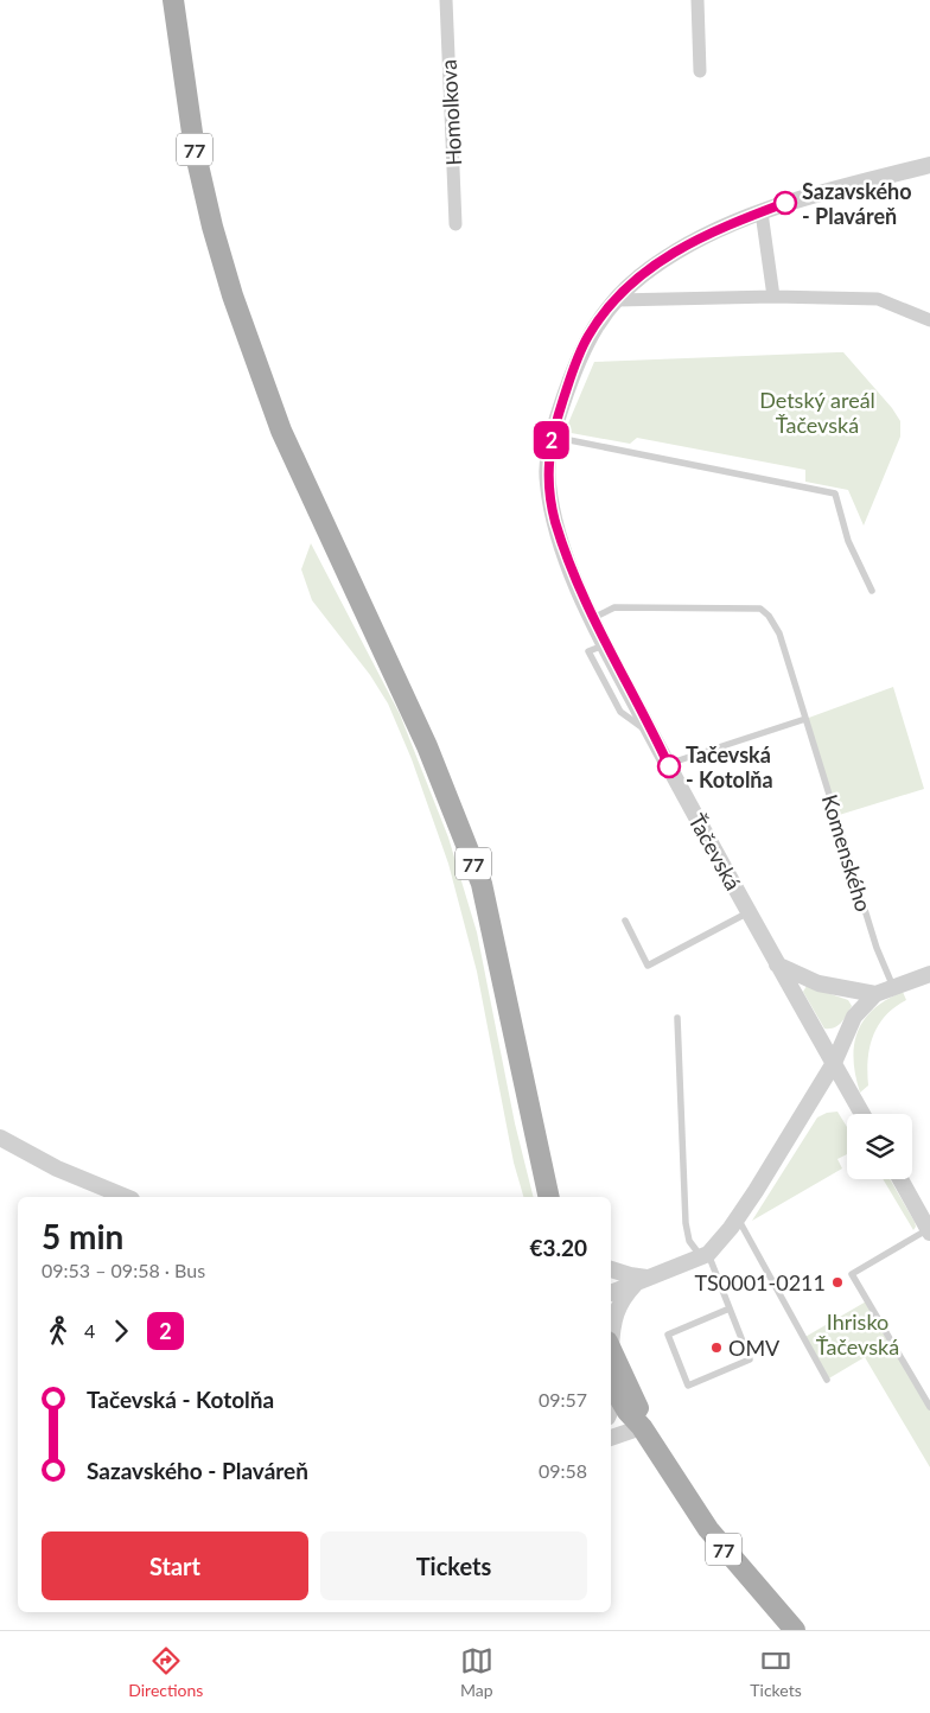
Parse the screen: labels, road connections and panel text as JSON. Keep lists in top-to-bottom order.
{
  "streets": {
    "main road": ["77"],
    "street": ["Homolkova", "Ťačevská"],
    "lane": ["Komenského"]
  },
  "crossings": [
    ["Ťačevská", "Komenského"]
  ],
  "parks": ["Detský areál Ťačevská", "Ihrisko Ťačevská"],
  "places": [
    "Sazavského - Plaváreň",
    "Tačevská - Kotolňa",
    "TS0001-0211",
    "OMV"
  ],
  "lines": ["bus line 2"],
  "page": {
    "on_map": "2",
    "heading": ["5 min", "09:53 – 09:58 · Bus", "€3.20"],
    "legs": ["4", "2"],
    "list": [
      {
        "name": "Tačevská - Kotolňa",
        "value": "09:57"
      },
      {
        "name": "Sazavského - Plaváreň",
        "value": "09:58"
      }
    ],
    "buttons": ["Start", "Tickets"],
    "tabs": ["Directions", "Map", "Tickets"]
  }
}
